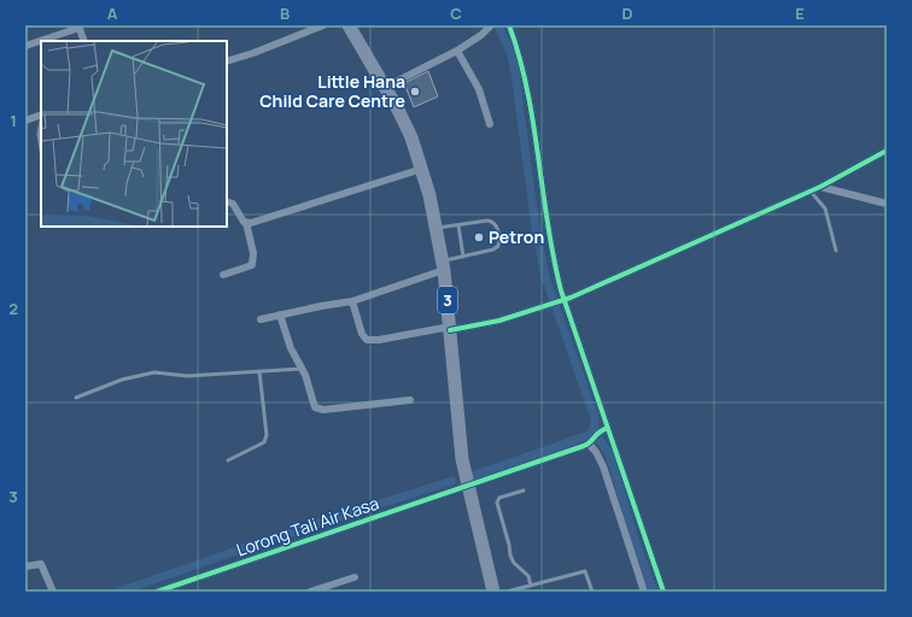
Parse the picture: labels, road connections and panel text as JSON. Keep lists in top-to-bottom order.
{
  "streets": {
    "highway": ["3"],
    "street": ["Lorong Tali Air Kasa"]
  },
  "crossings": [
    ["3", "Lorong Tali Air Kasa"]
  ],
  "places": ["Little Hana Child Care Centre", "Petron"],
  "grid": {
    "columns": [
      "A",
      "B",
      "C",
      "D",
      "E"
    ],
    "rows": ["1", "2", "3"]
  }
}
